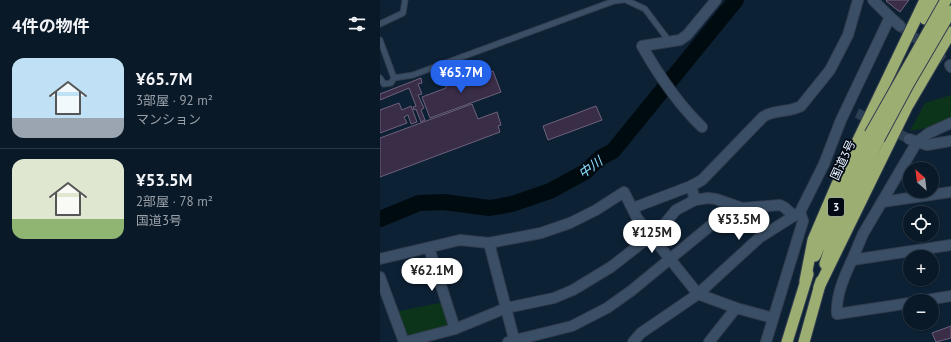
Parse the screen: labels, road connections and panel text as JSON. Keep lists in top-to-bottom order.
{
  "streets": {
    "highway": ["国道3号", "3"]
  },
  "water": ["中川"],
  "north": "top left",
  "page": {
    "heading": "4件の物件",
    "list": [
      {
        "name": "¥65.7M",
        "note": "3部屋 · 92 m² · マンション"
      },
      {
        "name": "¥53.5M",
        "note": "2部屋 · 78 m² · 国道3号"
      }
    ],
    "price": [
      "¥65.7M",
      "¥53.5M",
      "¥125M",
      "¥62.1M"
    ],
    "map_buttons": ["+", "−"]
  }
}
